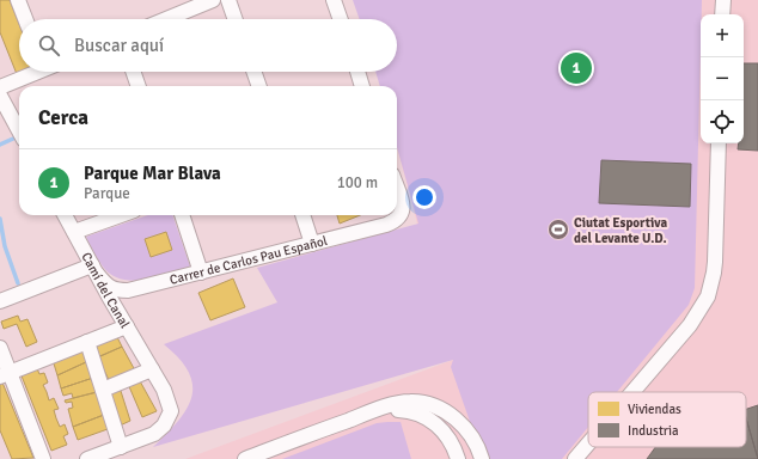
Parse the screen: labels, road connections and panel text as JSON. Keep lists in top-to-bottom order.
{
  "streets": {
    "street": ["Carrer de Carlos Pau Español", "Camí del Canal"]
  },
  "crossings": [
    ["Carrer de Carlos Pau Español", "Camí del Canal"]
  ],
  "places": {
    "sports": ["Ciutat Esportiva del Levante U.D."]
  },
  "legend": ["Viviendas", "Industria"],
  "page": {
    "map_buttons": ["+", "−"],
    "search": "Buscar aquí",
    "pins": "1",
    "heading": "Cerca",
    "list": [
      {
        "mark": "1",
        "name": "Parque Mar Blava",
        "note": "Parque",
        "value": "100 m"
      }
    ]
  }
}
